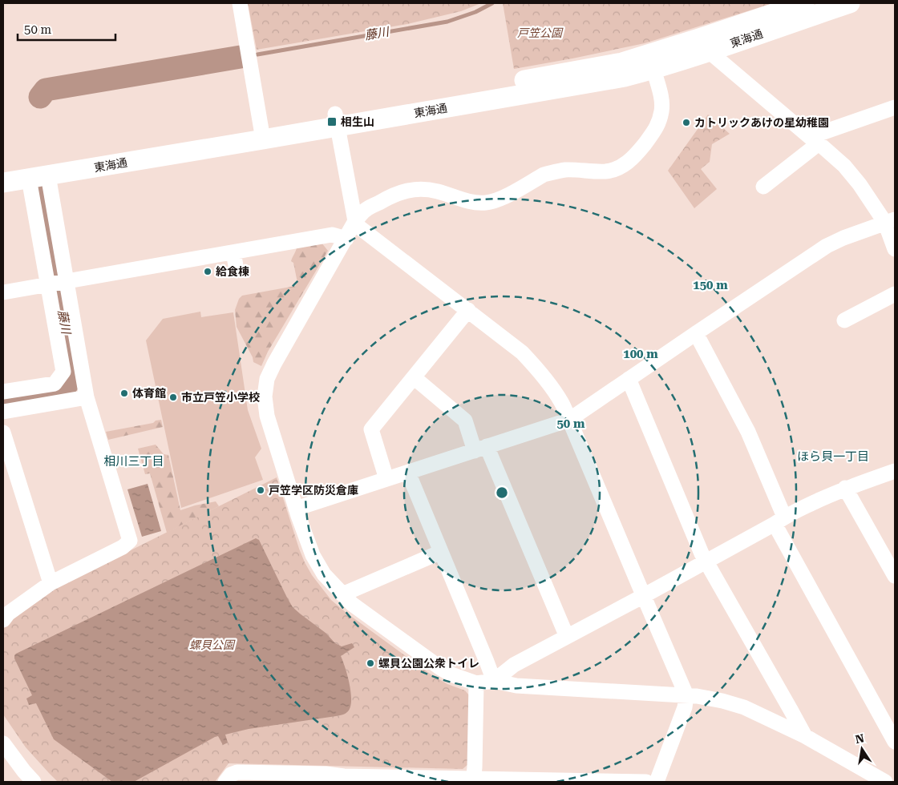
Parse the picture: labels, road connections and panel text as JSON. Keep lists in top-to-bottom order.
{
  "streets": {
    "main road": ["東海通"]
  },
  "districts": ["ほら貝一丁目", "相川三丁目"],
  "water": ["藤川"],
  "parks": ["戸笠公園", "螺貝公園"],
  "places": {
    "transit": ["相生山"],
    "other": [
      "カトリックあけの星幼稚園",
      "給食棟",
      "体育館",
      "市立戸笠小学校",
      "戸笠学区防災倉庫",
      "螺貝公園公衆トイレ"
    ]
  },
  "scale_bar": "50 m",
  "north": "top",
  "rings": ["150 m", "100 m", "50 m"]
}
